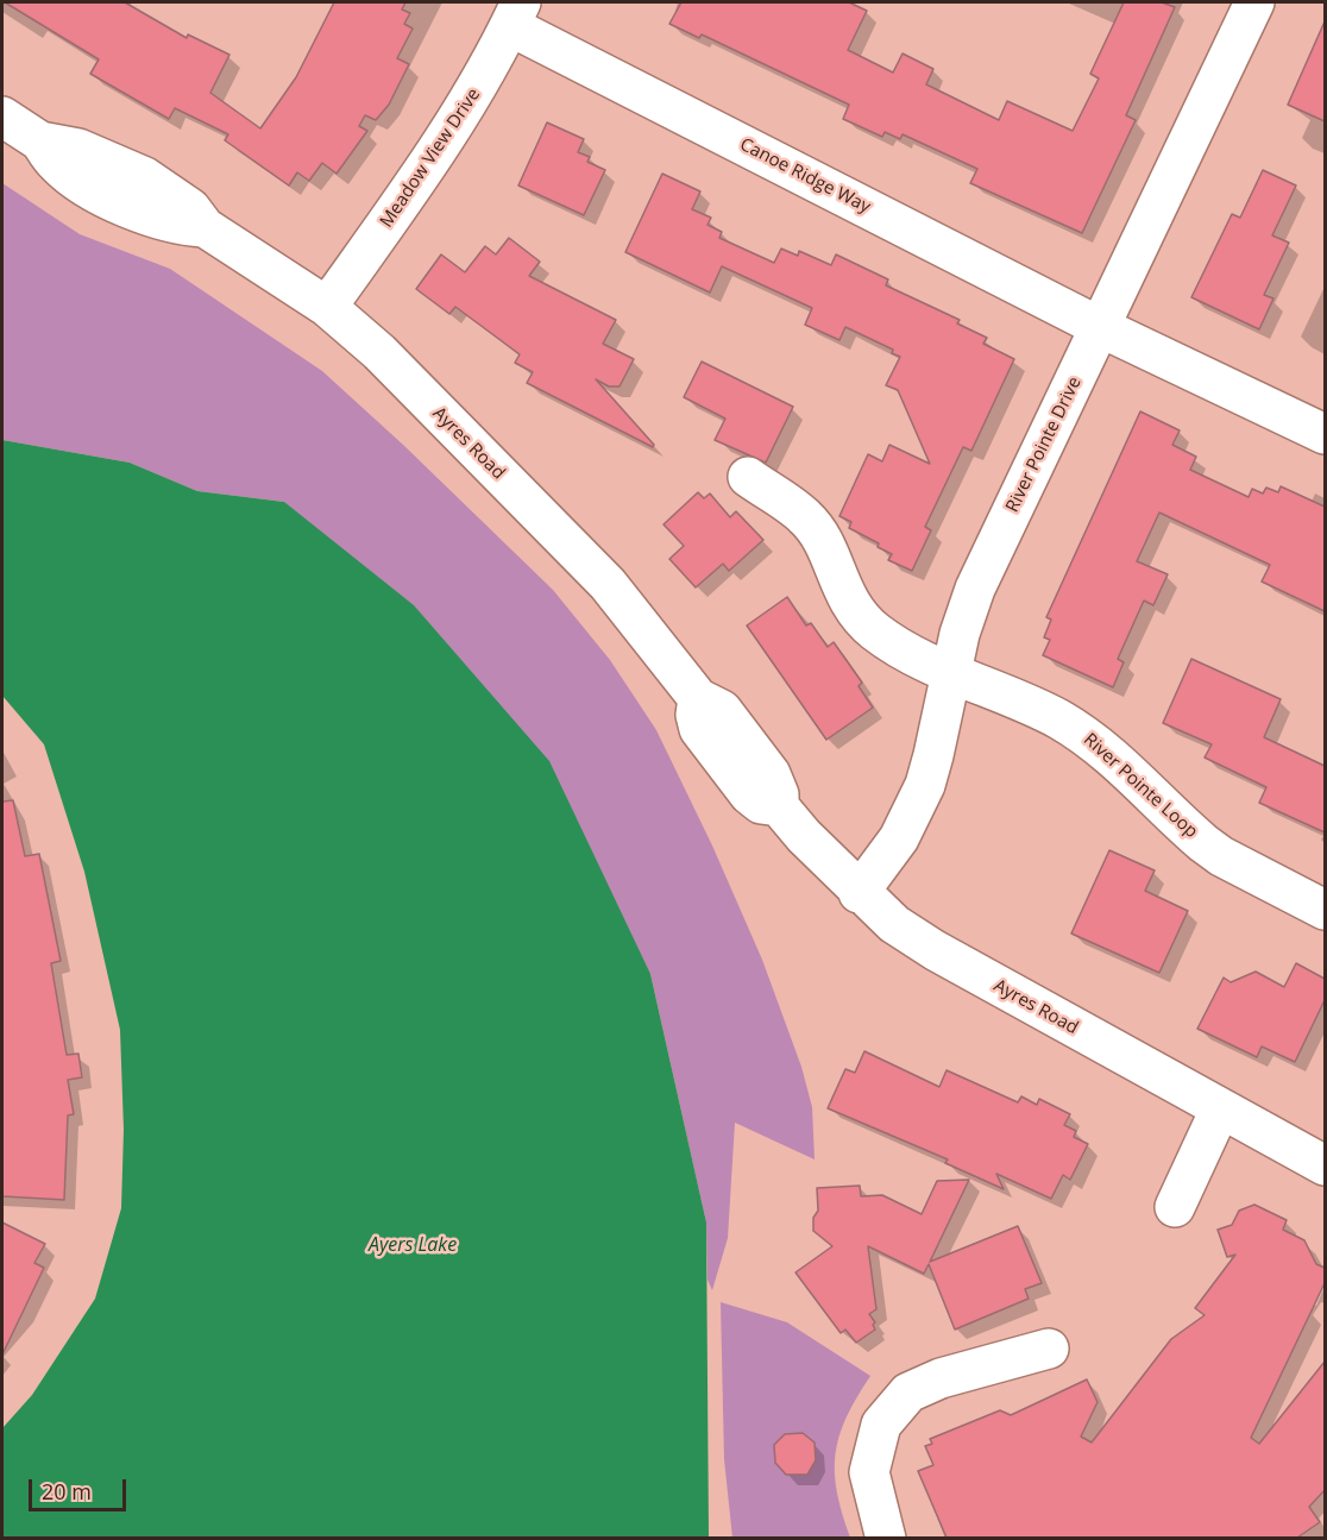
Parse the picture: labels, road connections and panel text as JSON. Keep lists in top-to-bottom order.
{
  "streets": {
    "street": [
      "Meadow View Drive",
      "Canoe Ridge Way",
      "Ayres Road",
      "River Pointe Drive",
      "River Pointe Loop"
    ]
  },
  "crossings": [
    ["Meadow View Drive", "Canoe Ridge Way"],
    ["Meadow View Drive", "Ayres Road"],
    ["Canoe Ridge Way", "River Pointe Drive"],
    ["Ayres Road", "River Pointe Drive"],
    ["River Pointe Drive", "River Pointe Loop"]
  ],
  "water": ["Ayers Lake"],
  "scale_bar": "20 m"
}
